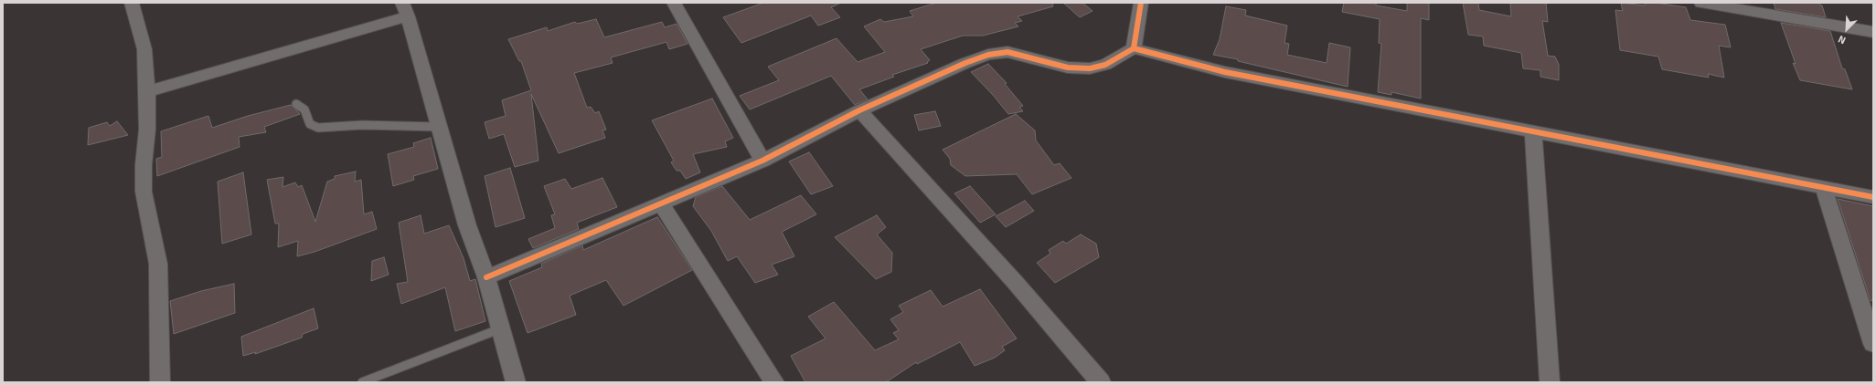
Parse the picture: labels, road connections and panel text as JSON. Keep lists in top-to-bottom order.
{
  "north": "bottom left"
}
